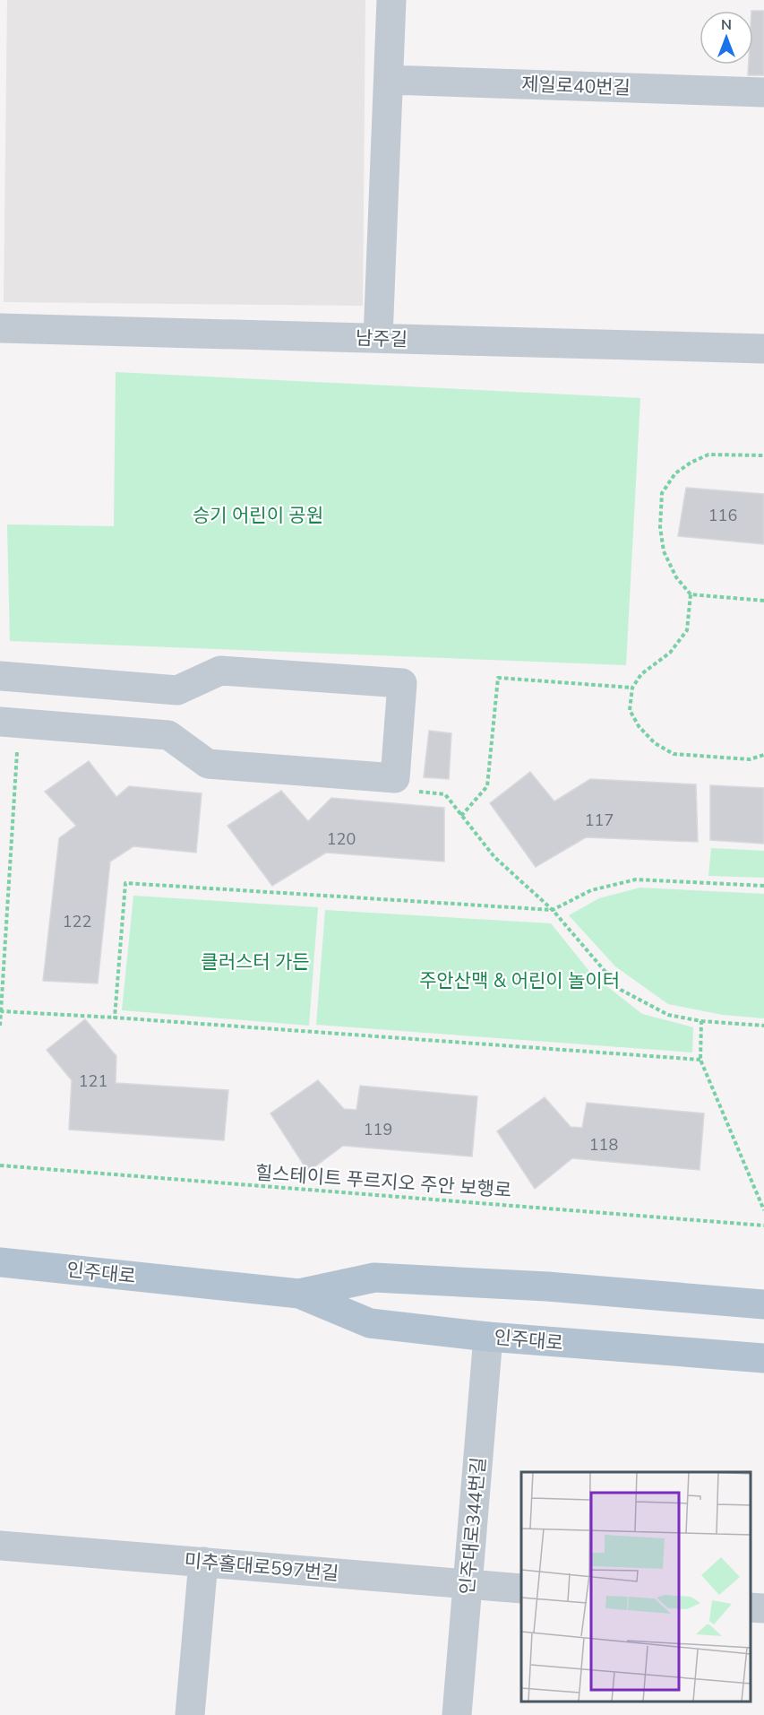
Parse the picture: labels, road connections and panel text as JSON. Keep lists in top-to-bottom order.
{
  "streets": {
    "main road": ["인주대로"],
    "street": [
      "제일로40번길",
      "남주길",
      "인주대로344번길",
      "미추홀대로597번길"
    ],
    "path": ["힐스테이트 푸르지오 주안 보행로"]
  },
  "crossings": [
    ["인주대로", "인주대로344번길"],
    ["인주대로344번길", "미추홀대로597번길"]
  ],
  "parks": ["승기 어린이 공원", "클러스터 가든", "주안산맥 & 어린이 놀이터"],
  "house_numbers": [
    "116",
    "117",
    "120",
    "122",
    "121",
    "119",
    "118"
  ],
  "north": "top"
}
